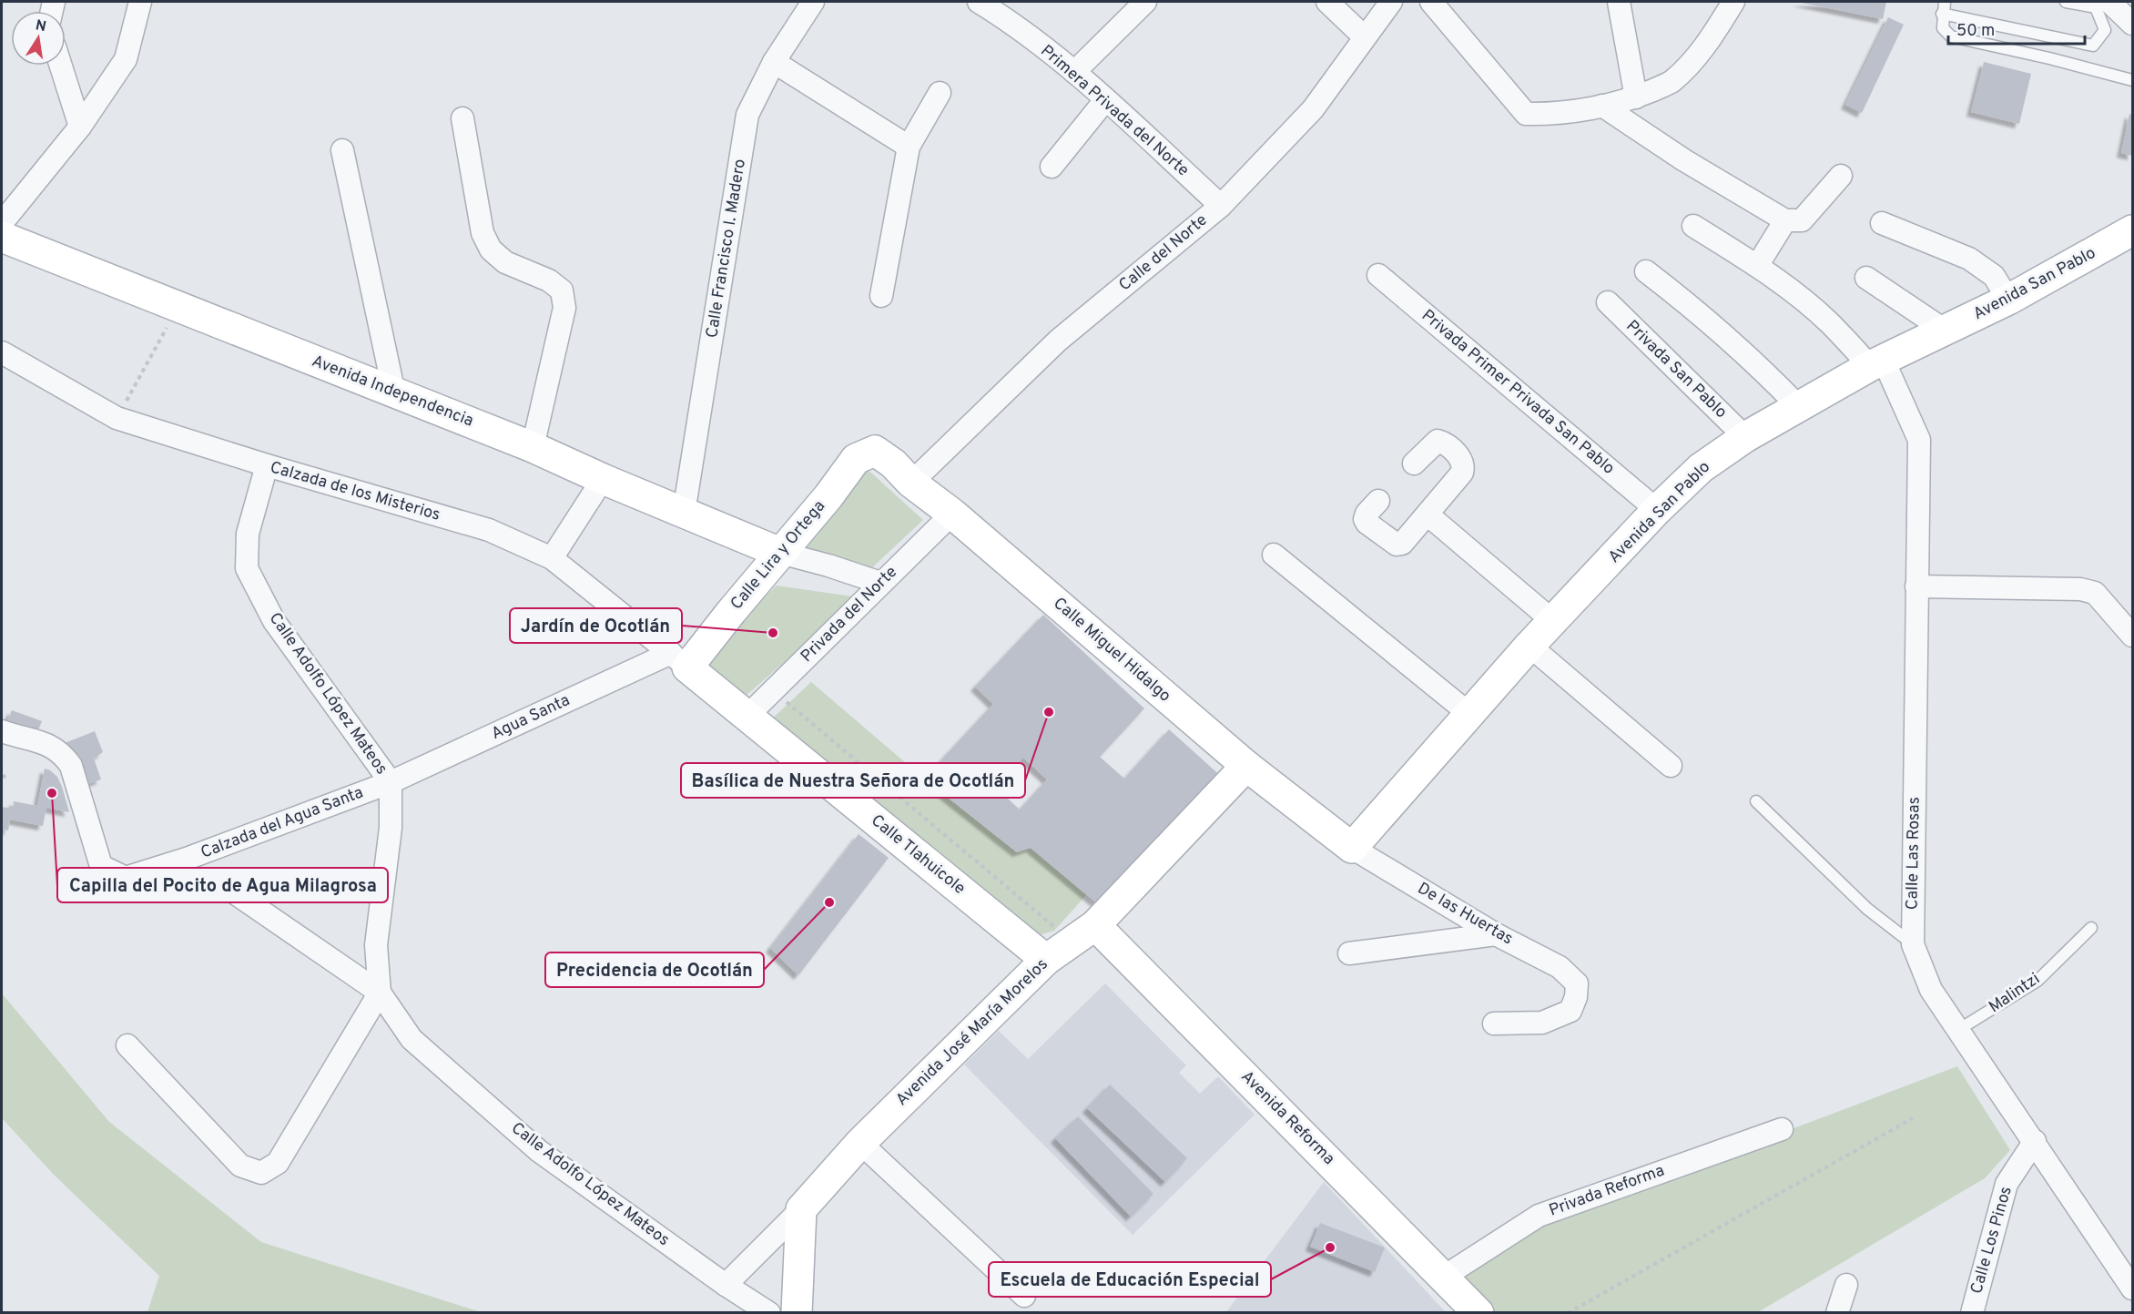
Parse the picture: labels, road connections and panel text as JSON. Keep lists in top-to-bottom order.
{
  "streets": {
    "street": [
      "Primera Privada del Norte",
      "Calle Francisco I. Madero",
      "Calle del Norte",
      "Avenida San Pablo",
      "Privada San Pablo",
      "Avenida Independencia",
      "Privada Primer Privada San Pablo",
      "Calzada de los Misterios",
      "Calle Lira y Ortega",
      "Privada del Norte",
      "Calle Miguel Hidalgo",
      "Calle Adolfo López Mateos",
      "Agua Santa",
      "Calzada del Agua Santa",
      "Calle Las Rosas",
      "Calle Tlahuicole",
      "De las Huertas",
      "Avenida José María Morelos",
      "Avenida Reforma",
      "Privada Reforma",
      "Calle Los Pinos"
    ],
    "lane": ["Malintzi"]
  },
  "crossings": [
    ["Primera Privada del Norte", "Calle del Norte"],
    ["Calle Francisco I. Madero", "Avenida Independencia"],
    ["Calle del Norte", "Calle Miguel Hidalgo"],
    ["Avenida San Pablo", "Privada San Pablo"],
    ["Avenida San Pablo", "Privada Primer Privada San Pablo"],
    ["Avenida San Pablo", "Calle Miguel Hidalgo"],
    ["Avenida San Pablo", "Calle Las Rosas"],
    ["Avenida San Pablo", "De las Huertas"],
    ["Avenida Independencia", "Calle Lira y Ortega"],
    ["Calzada de los Misterios", "Calle Lira y Ortega"],
    ["Calzada de los Misterios", "Calle Adolfo López Mateos"],
    ["Calzada de los Misterios", "Agua Santa"],
    ["Calzada de los Misterios", "Calle Tlahuicole"],
    ["Calle Lira y Ortega", "Calle Miguel Hidalgo"],
    ["Calle Lira y Ortega", "Agua Santa"],
    ["Calle Lira y Ortega", "Calle Tlahuicole"],
    ["Privada del Norte", "Calle Miguel Hidalgo"],
    ["Privada del Norte", "Calle Tlahuicole"],
    ["Calle Miguel Hidalgo", "De las Huertas"],
    ["Calle Miguel Hidalgo", "Avenida José María Morelos"],
    ["Calle Adolfo López Mateos", "Agua Santa"],
    ["Calle Adolfo López Mateos", "Calzada del Agua Santa"],
    ["Agua Santa", "Calzada del Agua Santa"],
    ["Agua Santa", "Calle Tlahuicole"],
    ["Calle Las Rosas", "Malintzi"],
    ["Calle Las Rosas", "Calle Los Pinos"],
    ["Calle Tlahuicole", "Avenida José María Morelos"],
    ["Avenida José María Morelos", "Avenida Reforma"],
    ["Avenida Reforma", "Privada Reforma"]
  ],
  "places": [
    "Jardín de Ocotlán",
    "Basílica de Nuestra Señora de Ocotlán",
    "Capilla del Pocito de Agua Milagrosa",
    "Precidencia de Ocotlán",
    "Escuela de Educación Especial"
  ],
  "scale_bar": "50 m",
  "north": "top"
}
